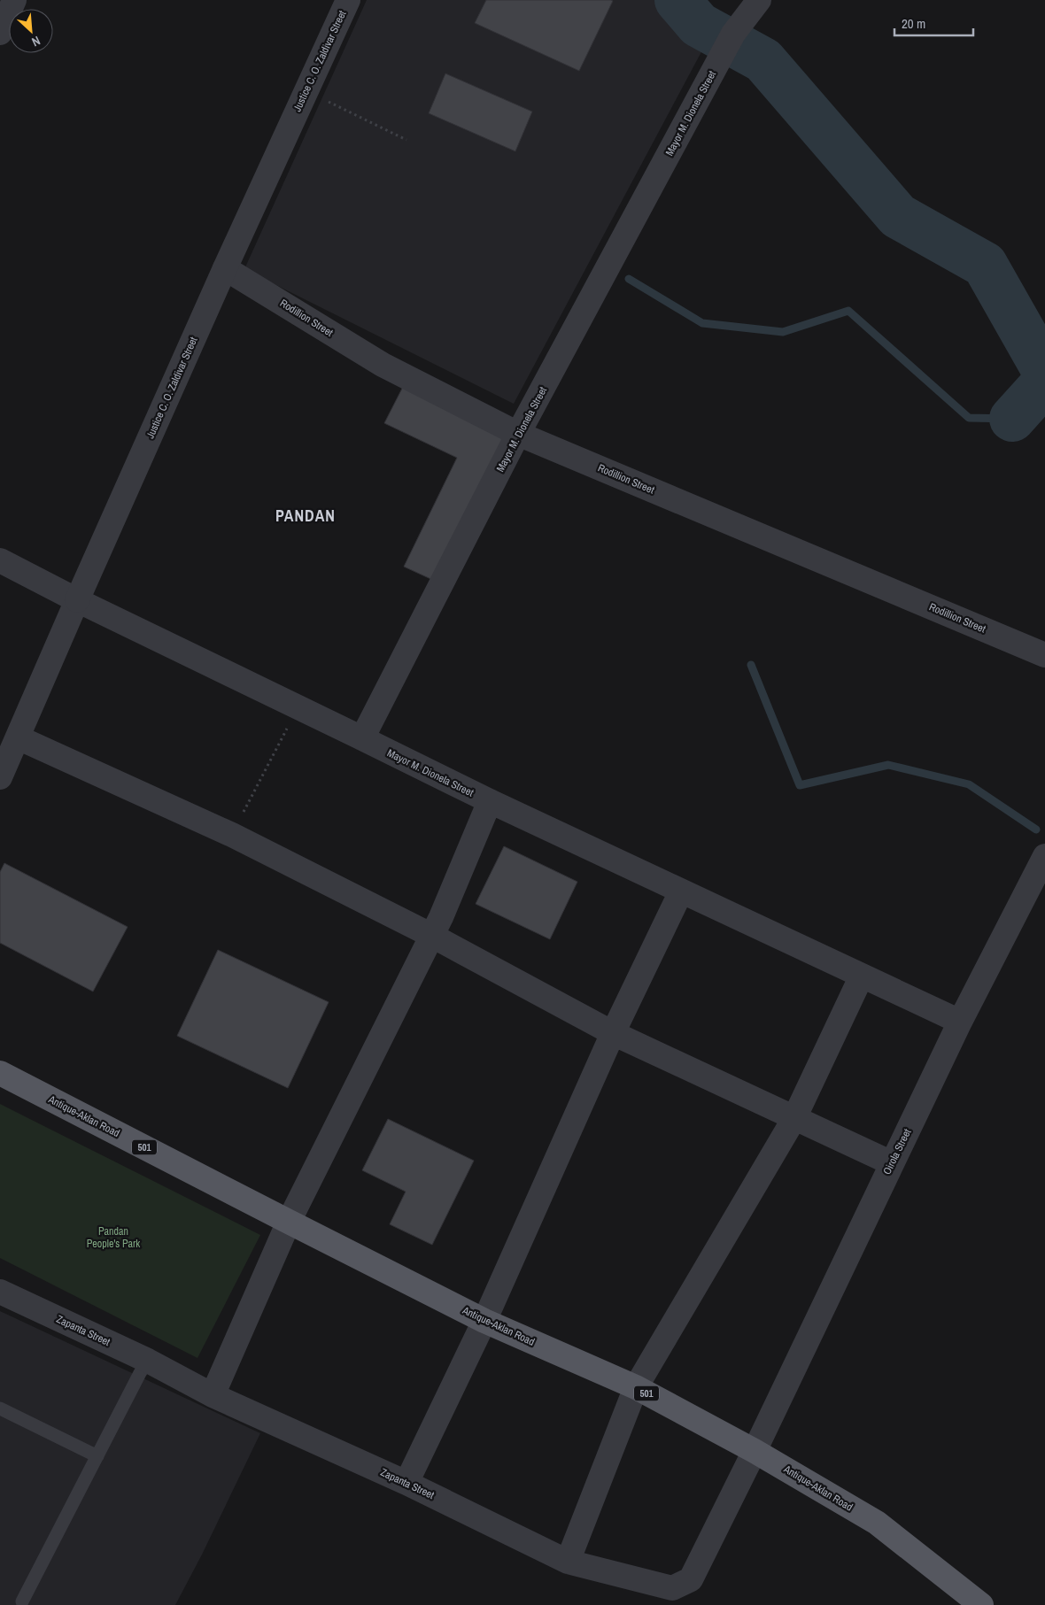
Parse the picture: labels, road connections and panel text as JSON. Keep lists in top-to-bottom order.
{
  "streets": {
    "main road": ["Antique-Aklan Road", "501"],
    "street": [
      "Justice C. O. Zaldivar Street",
      "Mayor M. Dionela Street",
      "Rodillion Street",
      "Oirola Street",
      "Zapanta Street"
    ]
  },
  "crossings": [
    ["Justice C. O. Zaldivar Street", "Rodillion Street"],
    ["Mayor M. Dionela Street", "Rodillion Street"],
    ["Mayor M. Dionela Street", "Oirola Street"],
    ["Antique-Aklan Road", "Oirola Street"],
    ["Antique-Aklan Road", "Zapanta Street"],
    ["Oirola Street", "Zapanta Street"]
  ],
  "districts": ["PANDAN"],
  "parks": ["Pandan People's Park"],
  "scale_bar": "20 m",
  "north": "bottom right"
}
